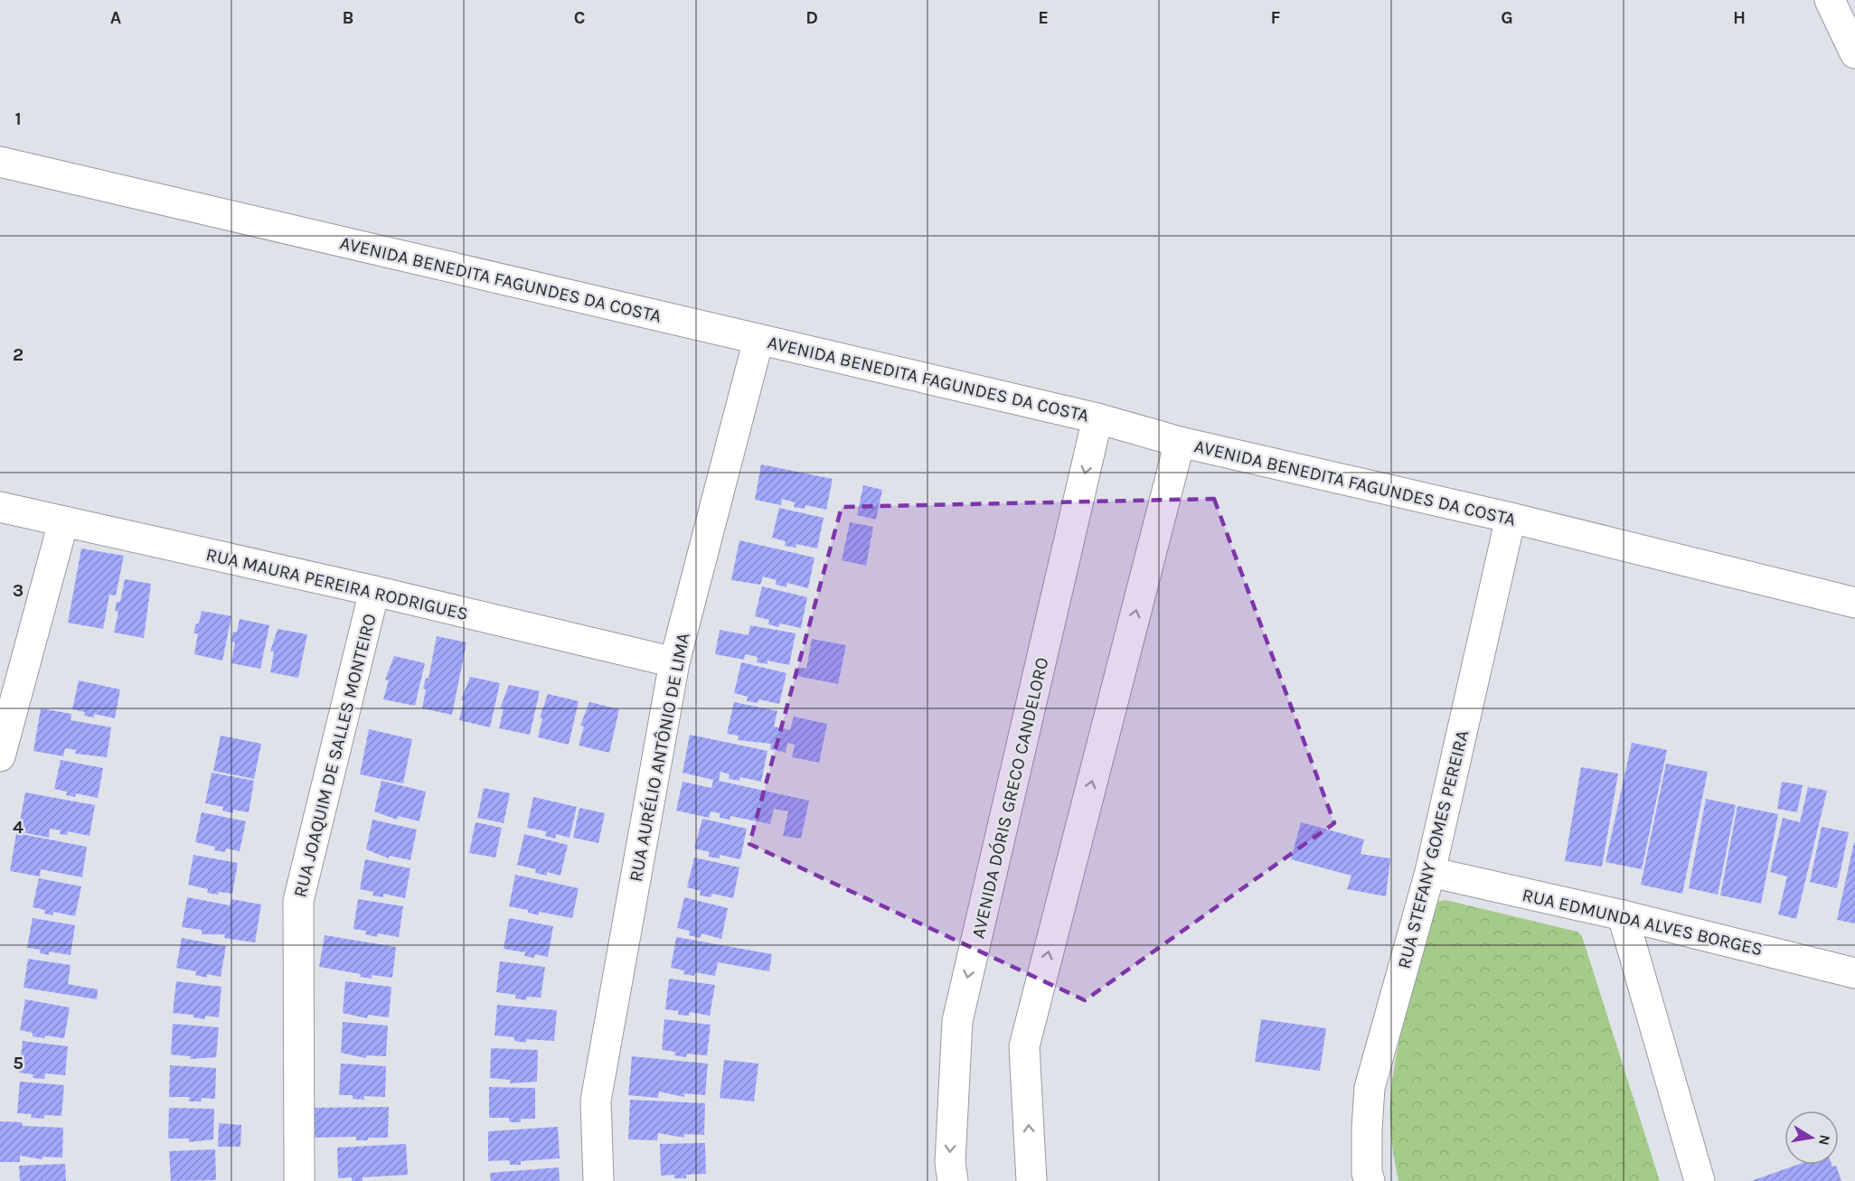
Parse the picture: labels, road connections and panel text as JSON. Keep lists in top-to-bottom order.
{
  "streets": {
    "street": [
      "AVENIDA BENEDITA FAGUNDES DA COSTA",
      "RUA MAURA PEREIRA RODRIGUES",
      "RUA JOAQUIM DE SALLES MONTEIRO",
      "RUA AURÉLIO ANTÔNIO DE LIMA",
      "AVENIDA DÓRIS GRECO CANDELORO",
      "RUA STEFANY GOMES PEREIRA",
      "RUA EDMUNDA ALVES BORGES"
    ]
  },
  "crossings": [
    ["AVENIDA BENEDITA FAGUNDES DA COSTA", "RUA AURÉLIO ANTÔNIO DE LIMA"],
    ["AVENIDA BENEDITA FAGUNDES DA COSTA", "AVENIDA DÓRIS GRECO CANDELORO"],
    ["AVENIDA BENEDITA FAGUNDES DA COSTA", "RUA STEFANY GOMES PEREIRA"],
    ["RUA MAURA PEREIRA RODRIGUES", "RUA JOAQUIM DE SALLES MONTEIRO"],
    ["RUA MAURA PEREIRA RODRIGUES", "RUA AURÉLIO ANTÔNIO DE LIMA"],
    ["RUA STEFANY GOMES PEREIRA", "RUA EDMUNDA ALVES BORGES"]
  ],
  "north": "right",
  "grid": {
    "columns": [
      "A",
      "B",
      "C",
      "D",
      "E",
      "F",
      "G",
      "H"
    ],
    "rows": [
      "1",
      "2",
      "3",
      "4",
      "5"
    ]
  }
}
